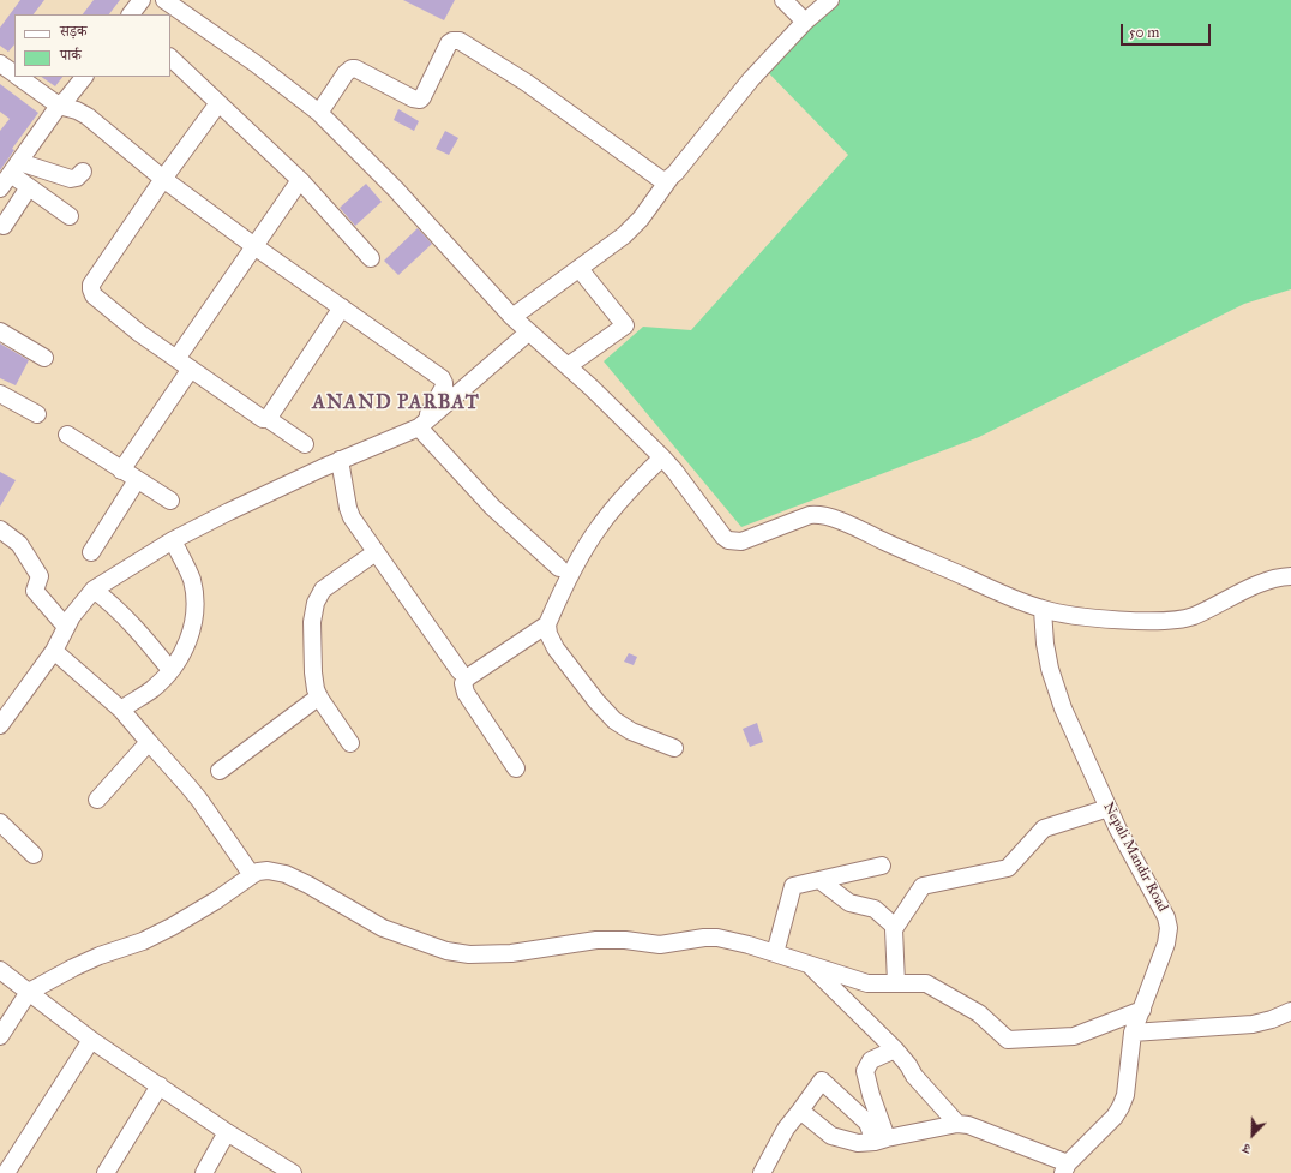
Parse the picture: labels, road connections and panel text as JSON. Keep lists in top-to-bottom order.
{
  "streets": {
    "street": ["Nepali Mandir Road"]
  },
  "districts": ["ANAND PARBAT"],
  "legend": ["सड़क", "पार्क"],
  "scale_bar": "50 m",
  "north": "bottom left"
}
